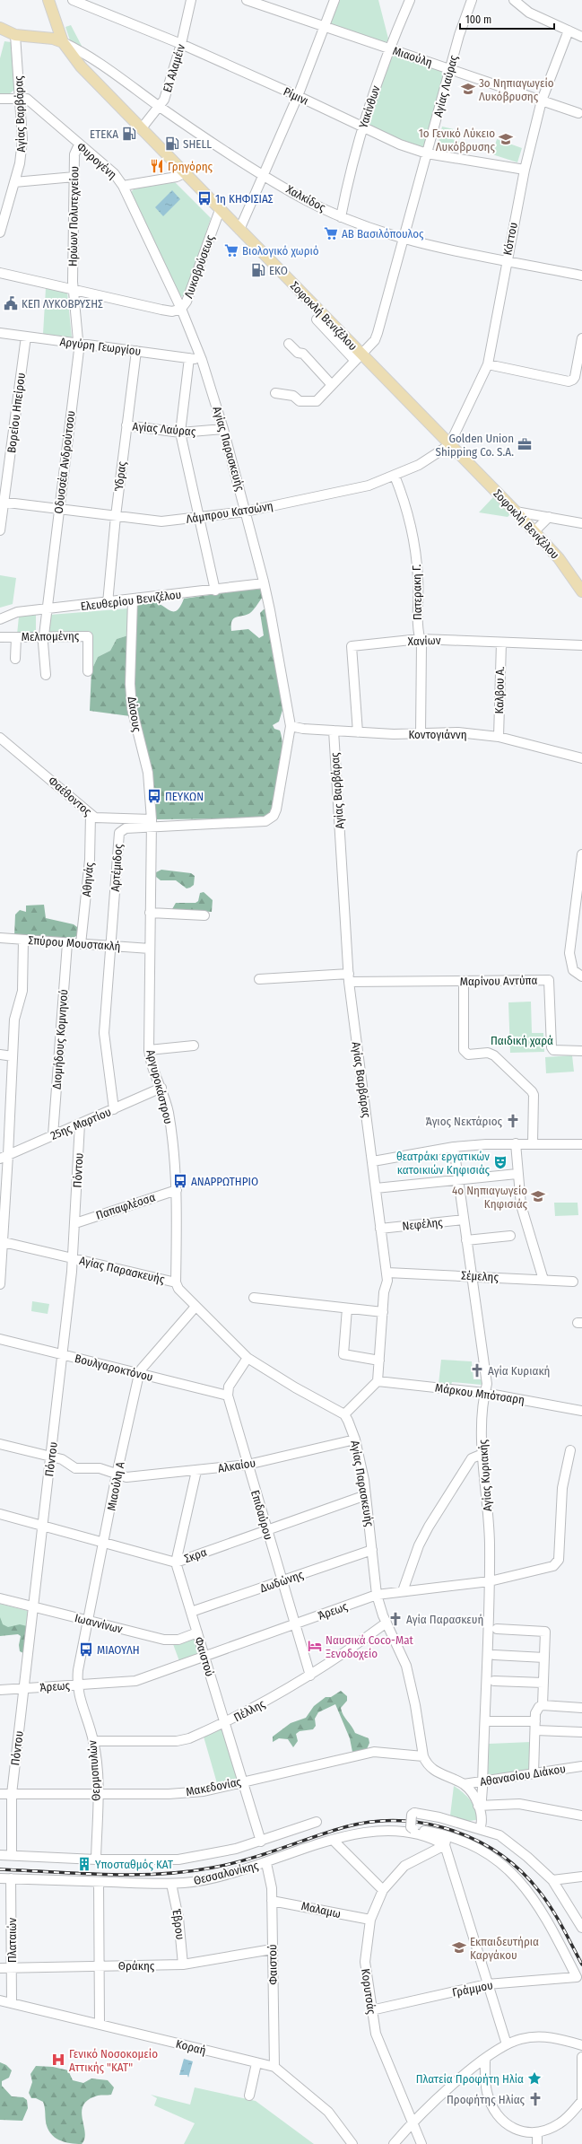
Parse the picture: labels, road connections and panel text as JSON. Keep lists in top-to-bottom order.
{
  "streets": {
    "main road": ["Σοφοκλή Βενιζέλου"],
    "street": [
      "Μιαούλη",
      "Ελ Αλαμέιν",
      "Αγίας Λαύρας",
      "Ρίμινι",
      "Υακίνθων",
      "Αγίας Βαρβάρας",
      "Φυρογένη",
      "Χαλκίδος",
      "Ηρώων Πολυτεχνείου",
      "Κόττου",
      "Λυκοβρύσεως",
      "Αργύρη Γεωργίου",
      "Βορείου Ηπείρου",
      "Αγίας Παρασκευής",
      "Οδυσσέα Ανδρούτσου",
      "Ύδρας",
      "Λάμπρου Κατσώνη",
      "Πατερακη Γ.",
      "Ελευθερίου Βενιζέλου",
      "Μελπομένης",
      "Χανίων",
      "Καλβου Α.",
      "Δάσους",
      "Κοντογιάννη",
      "Φαέθοντος",
      "Αρτέμιδος",
      "Αθηνάς",
      "Σπύρου Μουστακλή",
      "Μαρίνου Αντύπα",
      "Διομήδους Κομνηνού",
      "Αργυροκάστρου",
      "25ης Μαρτίου",
      "Πόντου",
      "Παπαφλέσσα",
      "Νεφέλης",
      "Σέμελης",
      "Βουλγαροκτόνου",
      "Μάρκου Μπότσαρη",
      "Αλκαίου",
      "Αγίας Κυριακής",
      "Μιαούλη Α",
      "Επιδαύρου",
      "Σκρα",
      "Δωδώνης",
      "Άρεως",
      "Ιωαννίνων",
      "Φαιστού",
      "Πέλλης",
      "Θερμοπυλών",
      "Αθανασίου Διάκου",
      "Μακεδονίας",
      "Θεσσαλονίκης",
      "Μαλαμω",
      "Έβρου",
      "Πλαταιών",
      "Θράκης",
      "Γράμμου",
      "Κορυτσάς",
      "Κοραή"
    ]
  },
  "crossings": [
    ["Μιαούλη", "Αγίας Λαύρας"],
    ["Μιαούλη", "Υακίνθων"],
    ["Μιαούλη", "Κόττου"],
    ["Ελ Αλαμέιν", "Ρίμινι"],
    ["Ελ Αλαμέιν", "Χαλκίδος"],
    ["Ελ Αλαμέιν", "Σοφοκλή Βενιζέλου"],
    ["Αγίας Λαύρας", "Ρίμινι"],
    ["Αγίας Λαύρας", "Χαλκίδος"],
    ["Αγίας Λαύρας", "Σοφοκλή Βενιζέλου"],
    ["Αγίας Λαύρας", "Αγίας Παρασκευής"],
    ["Αγίας Λαύρας", "Ύδρας"],
    ["Ρίμινι", "Υακίνθων"],
    ["Ρίμινι", "Κόττου"],
    ["Υακίνθων", "Χαλκίδος"],
    ["Αγίας Βαρβάρας", "Φυρογένη"],
    ["Αγίας Βαρβάρας", "Κοντογιάννη"],
    ["Αγίας Βαρβάρας", "Μαρίνου Αντύπα"],
    ["Αγίας Βαρβάρας", "Νεφέλης"],
    ["Αγίας Βαρβάρας", "Σέμελης"],
    ["Αγίας Βαρβάρας", "Μάρκου Μπότσαρη"],
    ["Φυρογένη", "Ηρώων Πολυτεχνείου"],
    ["Φυρογένη", "Σοφοκλή Βενιζέλου"],
    ["Φυρογένη", "Αγίας Παρασκευής"],
    ["Χαλκίδος", "Κόττου"],
    ["Χαλκίδος", "Σοφοκλή Βενιζέλου"],
    ["Ηρώων Πολυτεχνείου", "Λυκοβρύσεως"],
    ["Ηρώων Πολυτεχνείου", "Οδυσσέα Ανδρούτσου"],
    ["Κόττου", "Σοφοκλή Βενιζέλου"],
    ["Κόττου", "Λάμπρου Κατσώνη"],
    ["Λυκοβρύσεως", "Σοφοκλή Βενιζέλου"],
    ["Λυκοβρύσεως", "Αγίας Παρασκευής"],
    ["Λυκοβρύσεως", "Οδυσσέα Ανδρούτσου"],
    ["Σοφοκλή Βενιζέλου", "Λάμπρου Κατσώνη"],
    ["Αργύρη Γεωργίου", "Βορείου Ηπείρου"],
    ["Αργύρη Γεωργίου", "Αγίας Παρασκευής"],
    ["Αργύρη Γεωργίου", "Οδυσσέα Ανδρούτσου"],
    ["Αργύρη Γεωργίου", "Ύδρας"],
    ["Βορείου Ηπείρου", "Λάμπρου Κατσώνη"],
    ["Αγίας Παρασκευής", "Λάμπρου Κατσώνη"],
    ["Αγίας Παρασκευής", "Ελευθερίου Βενιζέλου"],
    ["Αγίας Παρασκευής", "Κοντογιάννη"],
    ["Αγίας Παρασκευής", "Αρτέμιδος"],
    ["Αγίας Παρασκευής", "Αργυροκάστρου"],
    ["Αγίας Παρασκευής", "Πόντου"],
    ["Αγίας Παρασκευής", "Αλκαίου"],
    ["Αγίας Παρασκευής", "Μιαούλη Α"],
    ["Αγίας Παρασκευής", "Σκρα"],
    ["Αγίας Παρασκευής", "Δωδώνης"],
    ["Αγίας Παρασκευής", "Άρεως"],
    ["Αγίας Παρασκευής", "Πέλλης"],
    ["Αγίας Παρασκευής", "Αθανασίου Διάκου"],
    ["Αγίας Παρασκευής", "Μακεδονίας"],
    ["Οδυσσέα Ανδρούτσου", "Λάμπρου Κατσώνη"],
    ["Οδυσσέα Ανδρούτσου", "Ελευθερίου Βενιζέλου"],
    ["Οδυσσέα Ανδρούτσου", "Μελπομένης"],
    ["Ύδρας", "Λάμπρου Κατσώνη"],
    ["Ύδρας", "Ελευθερίου Βενιζέλου"],
    ["Λάμπρου Κατσώνη", "Πατερακη Γ."],
    ["Πατερακη Γ.", "Χανίων"],
    ["Πατερακη Γ.", "Κοντογιάννη"],
    ["Ελευθερίου Βενιζέλου", "Δάσους"],
    ["Χανίων", "Καλβου Α."],
    ["Χανίων", "Κοντογιάννη"],
    ["Καλβου Α.", "Κοντογιάννη"],
    ["Δάσους", "Φαέθοντος"],
    ["Δάσους", "Αρτέμιδος"],
    ["Δάσους", "Αργυροκάστρου"],
    ["Κοντογιάννη", "Αρτέμιδος"],
    ["Φαέθοντος", "Αρτέμιδος"],
    ["Φαέθοντος", "Αθηνάς"],
    ["Φαέθοντος", "Αργυροκάστρου"],
    ["Αρτέμιδος", "Σπύρου Μουστακλή"],
    ["Αρτέμιδος", "Αργυροκάστρου"],
    ["Αρτέμιδος", "25ης Μαρτίου"],
    ["Αθηνάς", "Σπύρου Μουστακλή"],
    ["Σπύρου Μουστακλή", "Διομήδους Κομνηνού"],
    ["Σπύρου Μουστακλή", "Αργυροκάστρου"],
    ["Διομήδους Κομνηνού", "25ης Μαρτίου"],
    ["Αργυροκάστρου", "25ης Μαρτίου"],
    ["Αργυροκάστρου", "Παπαφλέσσα"],
    ["25ης Μαρτίου", "Πόντου"],
    ["Πόντου", "Παπαφλέσσα"],
    ["Πόντου", "Βουλγαροκτόνου"],
    ["Πόντου", "Αλκαίου"],
    ["Πόντου", "Σκρα"],
    ["Πόντου", "Άρεως"],
    ["Πόντου", "Ιωαννίνων"],
    ["Πόντου", "Μακεδονίας"],
    ["Νεφέλης", "Αγίας Κυριακής"],
    ["Σέμελης", "Αγίας Κυριακής"],
    ["Βουλγαροκτόνου", "Μιαούλη Α"],
    ["Βουλγαροκτόνου", "Επιδαύρου"],
    ["Μάρκου Μπότσαρη", "Αγίας Κυριακής"],
    ["Αλκαίου", "Μιαούλη Α"],
    ["Αλκαίου", "Επιδαύρου"],
    ["Αλκαίου", "Φαιστού"],
    ["Αγίας Κυριακής", "Άρεως"],
    ["Αγίας Κυριακής", "Αθανασίου Διάκου"],
    ["Μιαούλη Α", "Σκρα"],
    ["Μιαούλη Α", "Άρεως"],
    ["Μιαούλη Α", "Ιωαννίνων"],
    ["Μιαούλη Α", "Θερμοπυλών"],
    ["Επιδαύρου", "Σκρα"],
    ["Επιδαύρου", "Δωδώνης"],
    ["Επιδαύρου", "Άρεως"],
    ["Επιδαύρου", "Πέλλης"],
    ["Σκρα", "Φαιστού"],
    ["Δωδώνης", "Φαιστού"],
    ["Άρεως", "Φαιστού"],
    ["Άρεως", "Θερμοπυλών"],
    ["Ιωαννίνων", "Φαιστού"],
    ["Φαιστού", "Πέλλης"],
    ["Φαιστού", "Μακεδονίας"],
    ["Φαιστού", "Θεσσαλονίκης"],
    ["Φαιστού", "Μαλαμω"],
    ["Φαιστού", "Θράκης"],
    ["Φαιστού", "Κοραή"],
    ["Πέλλης", "Θερμοπυλών"],
    ["Θερμοπυλών", "Μακεδονίας"],
    ["Θερμοπυλών", "Θεσσαλονίκης"],
    ["Θεσσαλονίκης", "Έβρου"],
    ["Θεσσαλονίκης", "Πλαταιών"],
    ["Θεσσαλονίκης", "Κορυτσάς"],
    ["Μαλαμω", "Κορυτσάς"],
    ["Έβρου", "Θράκης"],
    ["Πλαταιών", "Θράκης"],
    ["Πλαταιών", "Κοραή"],
    ["Γράμμου", "Κορυτσάς"]
  ],
  "parks": ["Παιδική χαρά"],
  "places": {
    "school or university": [
      "3ο Νηπιαγωγείο Λυκόβρυσης",
      "1ο Γενικό Λύκειο Λυκόβρυσης",
      "4ο Νηπιαγωγείο Κηφισιάς",
      "Εκπαιδευτήρια Καργάκου"
    ],
    "fuel station": ["ΕΤΕΚΑ", "SHELL", "EKO"],
    "restaurant": ["Γρηγόρης"],
    "bus stop": [
      "1η ΚΗΦΙΣΙΑΣ",
      "ΠΕΥΚΩΝ",
      "ΑΝΑΡΡΩΤΗΡΙΟ",
      "ΜΙΑΟΥΛΗ"
    ],
    "supermarket": ["ΑΒ Βασιλόπουλος", "Βιολογικό χωριό"],
    "public building": ["ΚΕΠ ΛΥΚΟΒΡΥΣΗΣ"],
    "office": ["Golden Union Shipping Co. S.A."],
    "church": [
      "Άγιος Νεκτάριος",
      "Αγία Κυριακή",
      "Αγία Παρασκευή",
      "Προφήτης Ηλίας"
    ],
    "theatre": ["θεατράκι εργατικών κατοικιών Κηφισιάς"],
    "hotel": ["Ναυσικά Coco-Mat Ξενοδοχείο"],
    "building": ["Υποσταθμός ΚΑΤ"],
    "hospital": ["Γενικό Νοσοκομείο Αττικής \"ΚΑΤ\""],
    "place": ["Πλατεία Προφήτη Ηλία"]
  },
  "scale_bar": "100 m"
}
